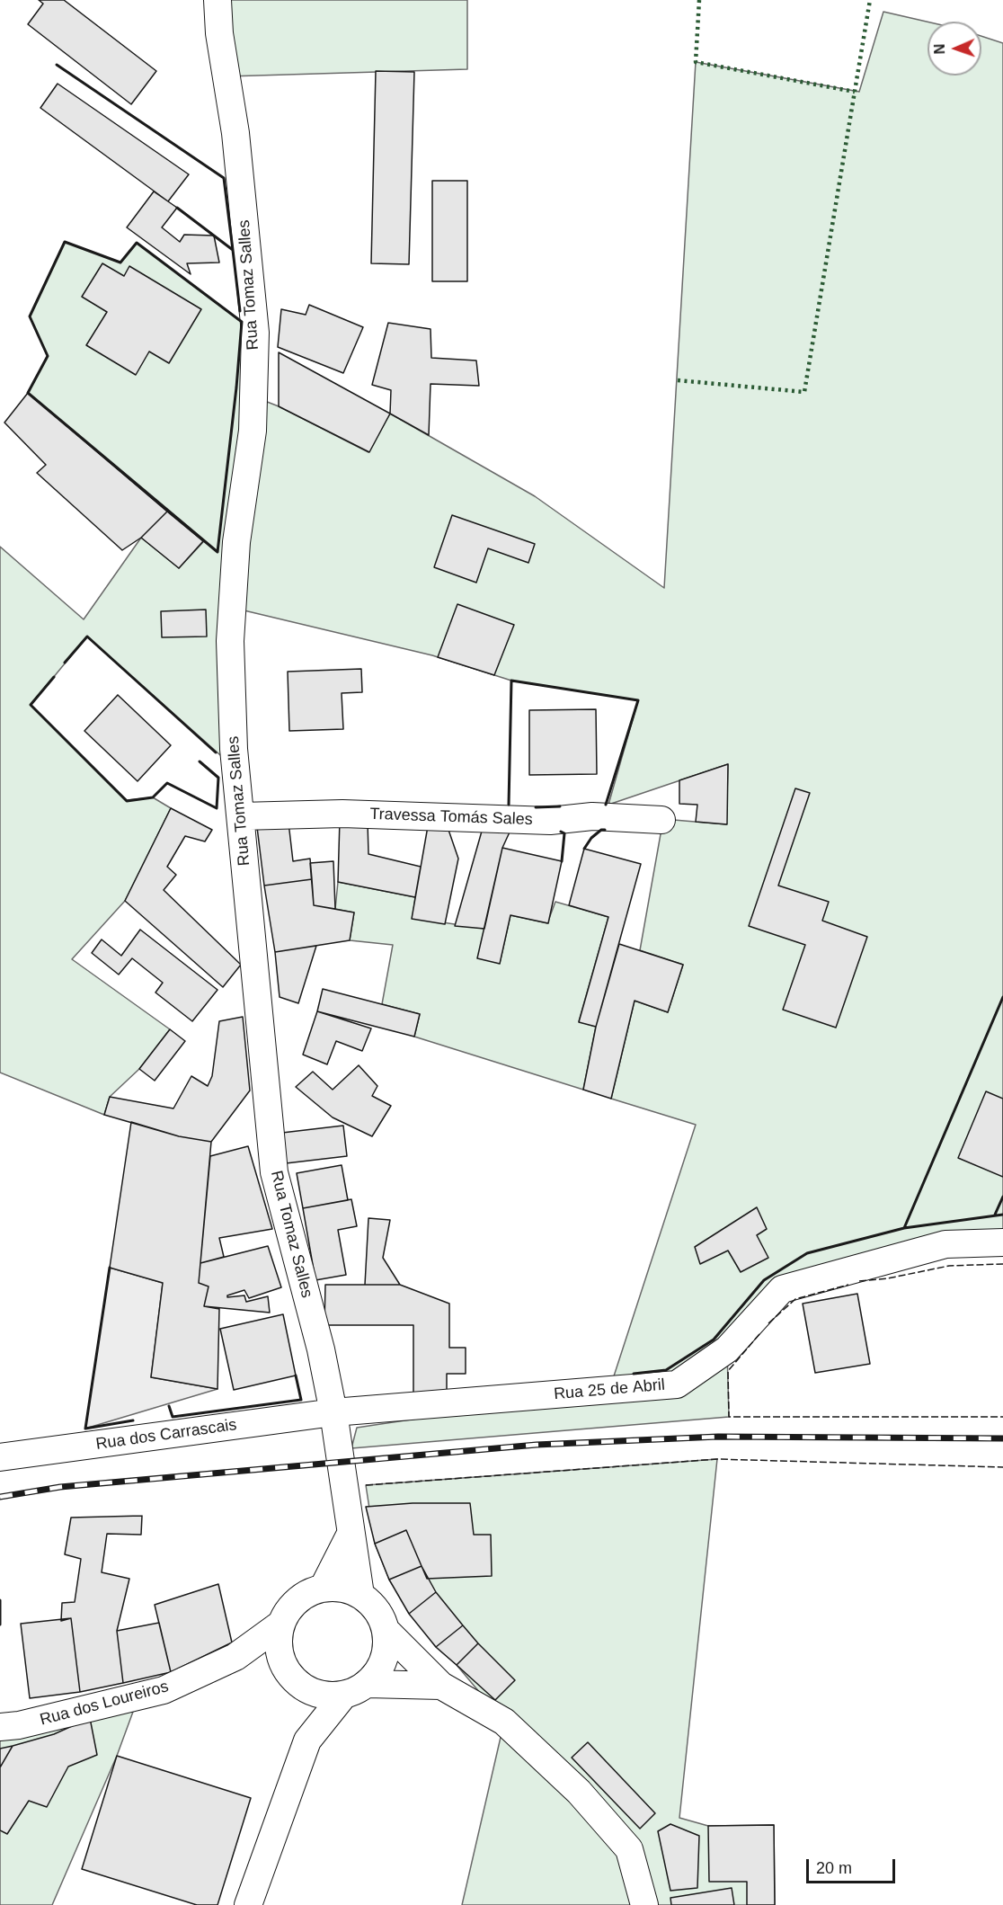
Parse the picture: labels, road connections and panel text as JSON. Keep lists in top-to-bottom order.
{
  "streets": {
    "street": [
      "Rua Tomaz Salles",
      "Travessa Tomás Sales",
      "Rua 25 de Abril",
      "Rua dos Carrascais",
      "Rua dos Loureiros"
    ]
  },
  "crossings": [
    ["Rua Tomaz Salles", "Travessa Tomás Sales"],
    ["Rua Tomaz Salles", "Rua 25 de Abril"],
    ["Rua Tomaz Salles", "Rua dos Carrascais"],
    ["Rua Tomaz Salles", "Rua dos Loureiros"],
    ["Rua 25 de Abril", "Rua dos Carrascais"]
  ],
  "scale_bar": "20 m",
  "north": "left"
}
